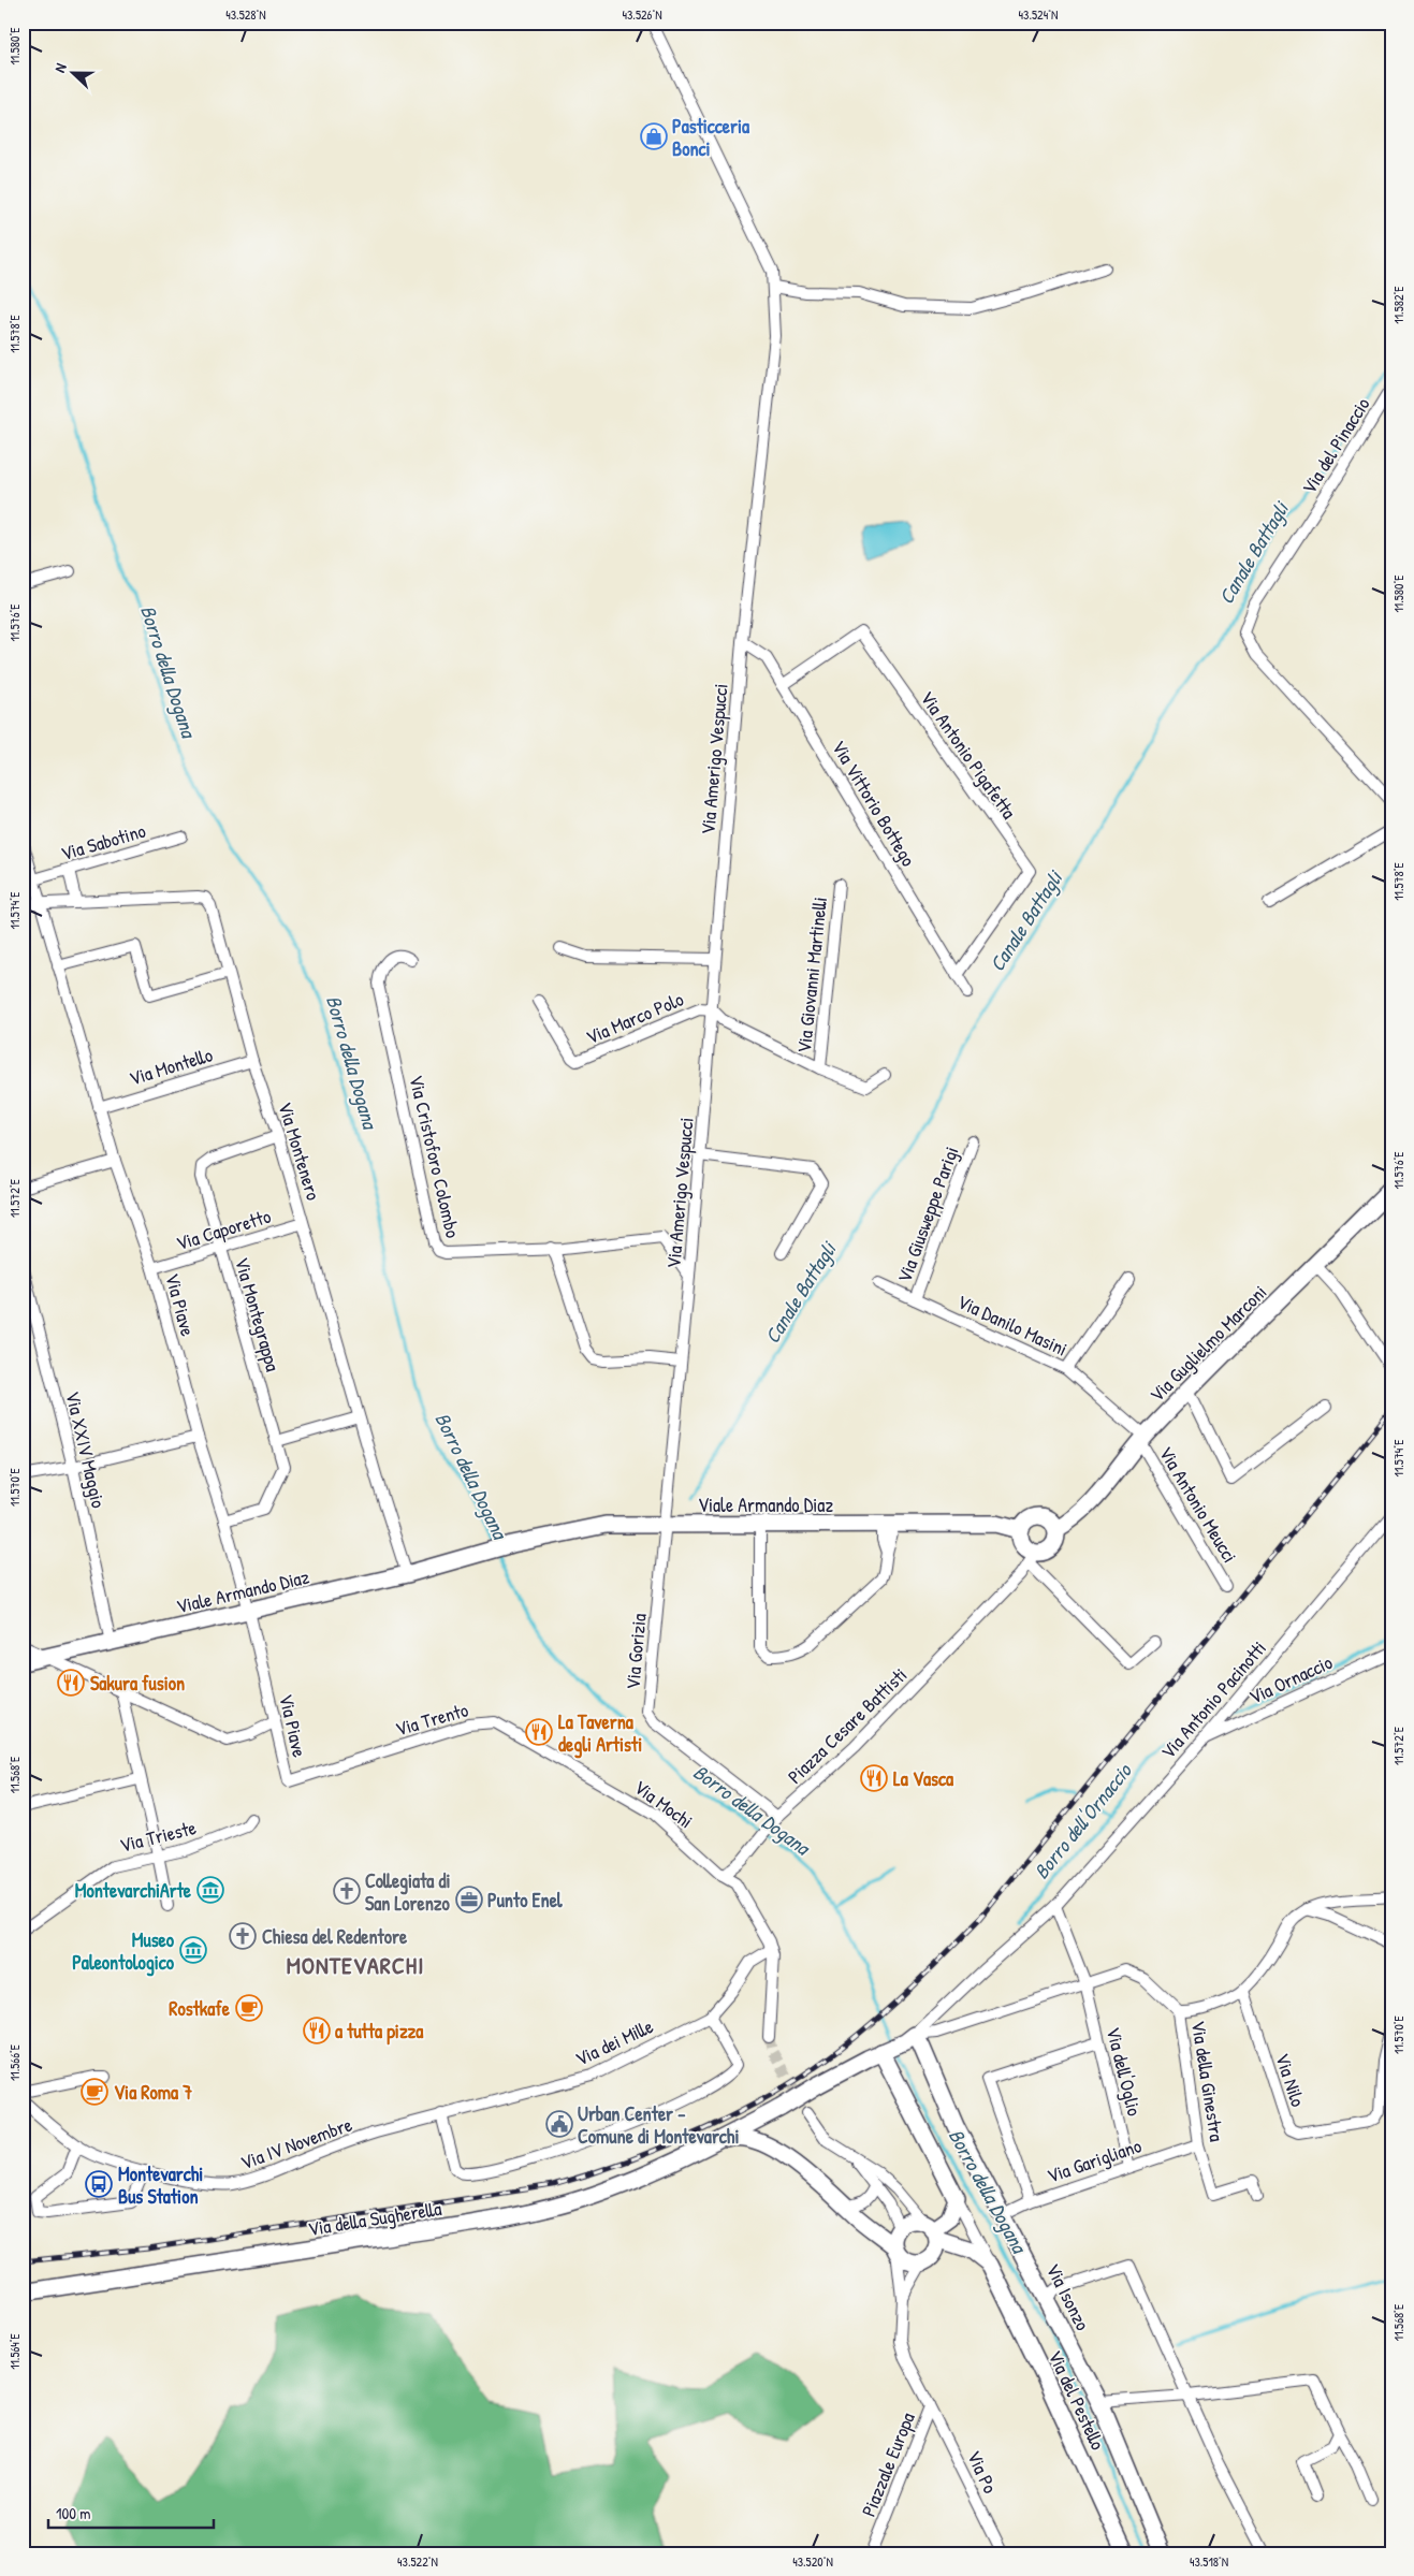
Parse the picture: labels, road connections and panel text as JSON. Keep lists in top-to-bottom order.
{
  "streets": {
    "street": [
      "Via del Pinaccio",
      "Via Antonio Pigafetta",
      "Via Amerigo Vespucci",
      "Via Vittorio Bottego",
      "Via Sabotino",
      "Via Giovanni Martinelli",
      "Via Marco Polo",
      "Via Montello",
      "Via Montenero",
      "Via Cristoforo Colombo",
      "Via Giusweppe Parigi",
      "Via Caporetto",
      "Via Piave",
      "Via Montegrappa",
      "Via Danilo Masini",
      "Via Guglielmo Marconi",
      "Via XXIV Maggio",
      "Viale Armando Diaz",
      "Via Antonio Meucci",
      "Via Gorizia",
      "Via Ornaccio",
      "Via Antonio Pacinotti",
      "Via Trento",
      "Piazza Cesare Battisti",
      "Via Mochi",
      "Via Trieste",
      "Via dei Mille",
      "Via dell'Oglio",
      "Via Nilo",
      "Via della Ginestra",
      "Via IV Novembre",
      "Via Garigliano",
      "Via della Sugherella",
      "Via Isonzo",
      "Via del Pestello",
      "Piazzale Europa",
      "Via Po"
    ]
  },
  "crossings": [
    ["Via Antonio Pigafetta", "Via Vittorio Bottego"],
    ["Via Amerigo Vespucci", "Via Vittorio Bottego"],
    ["Via Amerigo Vespucci", "Via Marco Polo"],
    ["Via Amerigo Vespucci", "Via Cristoforo Colombo"],
    ["Via Amerigo Vespucci", "Viale Armando Diaz"],
    ["Via Amerigo Vespucci", "Via Gorizia"],
    ["Via Sabotino", "Via Piave"],
    ["Via Montello", "Via Montenero"],
    ["Via Montello", "Via Piave"],
    ["Via Montenero", "Via Caporetto"],
    ["Via Montenero", "Via Piave"],
    ["Via Montenero", "Via Montegrappa"],
    ["Via Montenero", "Viale Armando Diaz"],
    ["Via Giusweppe Parigi", "Via Danilo Masini"],
    ["Via Caporetto", "Via Piave"],
    ["Via Caporetto", "Via Montegrappa"],
    ["Via Piave", "Via Montegrappa"],
    ["Via Piave", "Viale Armando Diaz"],
    ["Via Piave", "Via Trento"],
    ["Via Danilo Masini", "Via Guglielmo Marconi"],
    ["Via Danilo Masini", "Via Antonio Meucci"],
    ["Via Guglielmo Marconi", "Viale Armando Diaz"],
    ["Via Guglielmo Marconi", "Via Antonio Meucci"],
    ["Via Guglielmo Marconi", "Piazza Cesare Battisti"],
    ["Via XXIV Maggio", "Viale Armando Diaz"],
    ["Viale Armando Diaz", "Via Gorizia"],
    ["Viale Armando Diaz", "Piazza Cesare Battisti"],
    ["Via Gorizia", "Piazza Cesare Battisti"],
    ["Via Ornaccio", "Via Antonio Pacinotti"],
    ["Via Antonio Pacinotti", "Via dell'Oglio"],
    ["Via Antonio Pacinotti", "Via della Ginestra"],
    ["Via Antonio Pacinotti", "Via della Sugherella"],
    ["Via Antonio Pacinotti", "Via Isonzo"],
    ["Via Trento", "Via Mochi"],
    ["Via dei Mille", "Via IV Novembre"],
    ["Via dell'Oglio", "Via della Ginestra"],
    ["Via dell'Oglio", "Via Garigliano"],
    ["Via della Ginestra", "Via Garigliano"],
    ["Via della Ginestra", "Via della Sugherella"],
    ["Via della Ginestra", "Via Isonzo"],
    ["Via Garigliano", "Via Isonzo"],
    ["Via della Sugherella", "Via Isonzo"],
    ["Via della Sugherella", "Via del Pestello"],
    ["Via della Sugherella", "Piazzale Europa"],
    ["Piazzale Europa", "Via Po"]
  ],
  "districts": ["MONTEVARCHI"],
  "water": ["Canale Battagli", "Borro della Dogana", "Borro dell'Ornaccio"],
  "places": {
    "shop": ["Pasticceria Bonci"],
    "restaurant": [
      "Sakura fusion",
      "La Taverna degli Artisti",
      "La Vasca",
      "a tutta pizza"
    ],
    "museum": ["MontevarchiArte", "Museo Paleontologico"],
    "church": ["Collegiata di San Lorenzo", "Chiesa del Redentore"],
    "office": ["Punto Enel"],
    "cafe": ["Rostkafe", "Via Roma 7"],
    "public building": ["Urban Center - Comune di Montevarchi"],
    "bus stop": ["Montevarchi Bus Station"]
  },
  "scale_bar": "100 m",
  "north": "left",
  "coordinates": [
    "43.528°N",
    "43.526°N",
    "43.524°N",
    "11.580°E",
    "11.582°E",
    "11.578°E",
    "11.576°E",
    "11.574°E",
    "11.572°E",
    "11.570°E",
    "11.568°E",
    "11.566°E",
    "11.564°E",
    "43.522°N",
    "43.520°N",
    "43.518°N"
  ]
}
